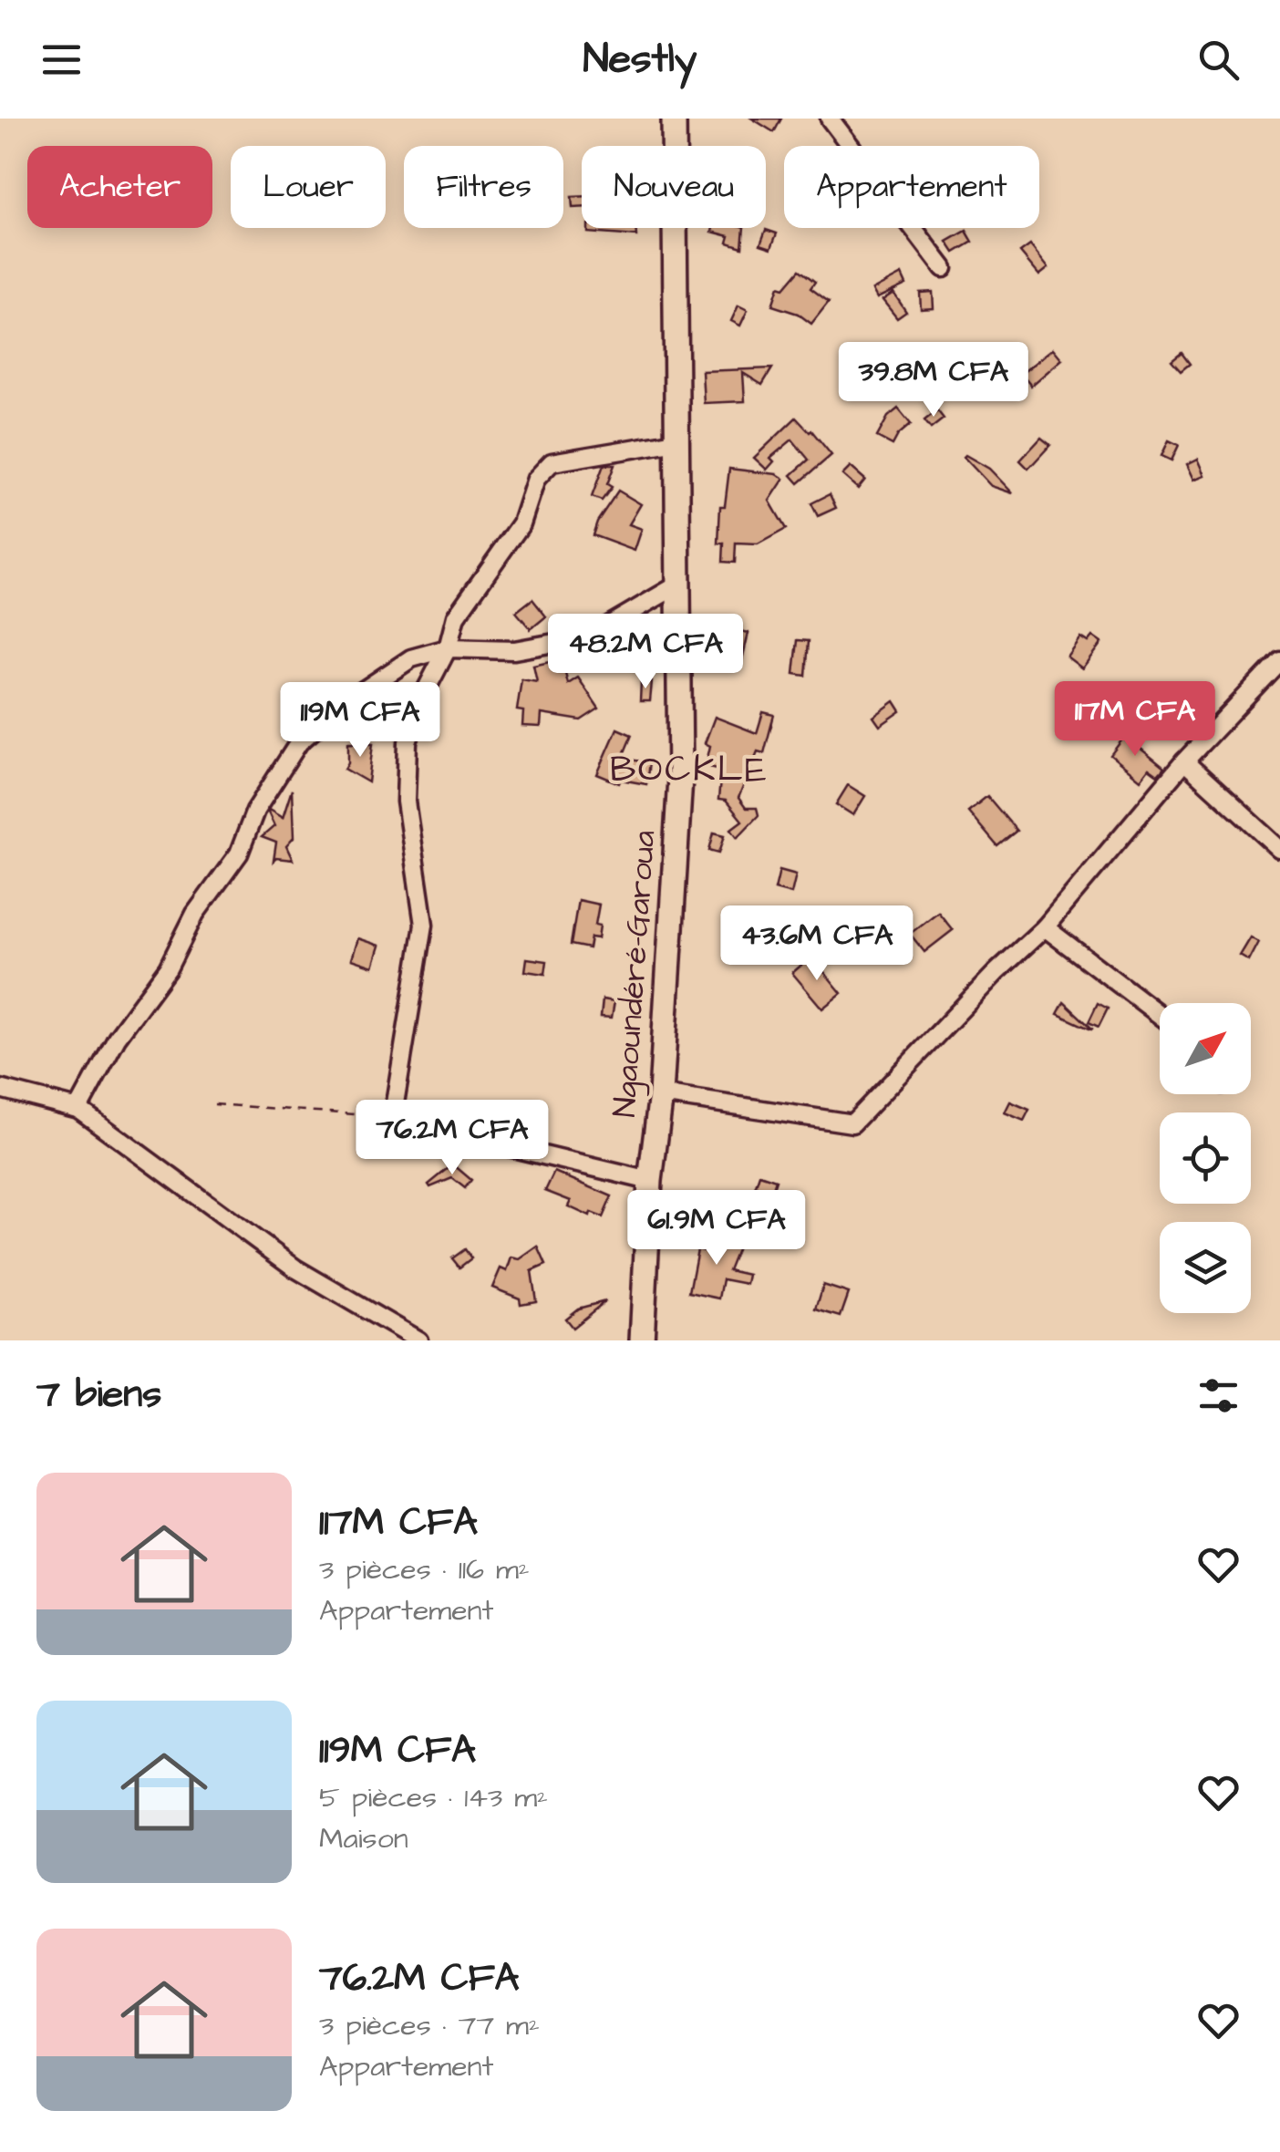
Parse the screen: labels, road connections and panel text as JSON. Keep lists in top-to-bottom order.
{
  "streets": {
    "highway": ["Ngaoundéré-Garoua"]
  },
  "districts": ["BOCKLE"],
  "north": "top right",
  "page": {
    "header": "Nestly",
    "chip": [
      "Acheter",
      "Louer",
      "Filtres",
      "Nouveau",
      "Appartement"
    ],
    "price": [
      "39.8M CFA",
      "48.2M CFA",
      "117M CFA",
      "119M CFA",
      "43.6M CFA",
      "76.2M CFA",
      "61.9M CFA"
    ],
    "heading": "7 biens",
    "list": [
      {
        "name": "117M CFA",
        "note": "3 pièces · 116 m² · Appartement"
      },
      {
        "name": "119M CFA",
        "note": "5 pièces · 143 m² · Maison"
      },
      {
        "name": "76.2M CFA",
        "note": "3 pièces · 77 m² · Appartement"
      }
    ]
  }
}
